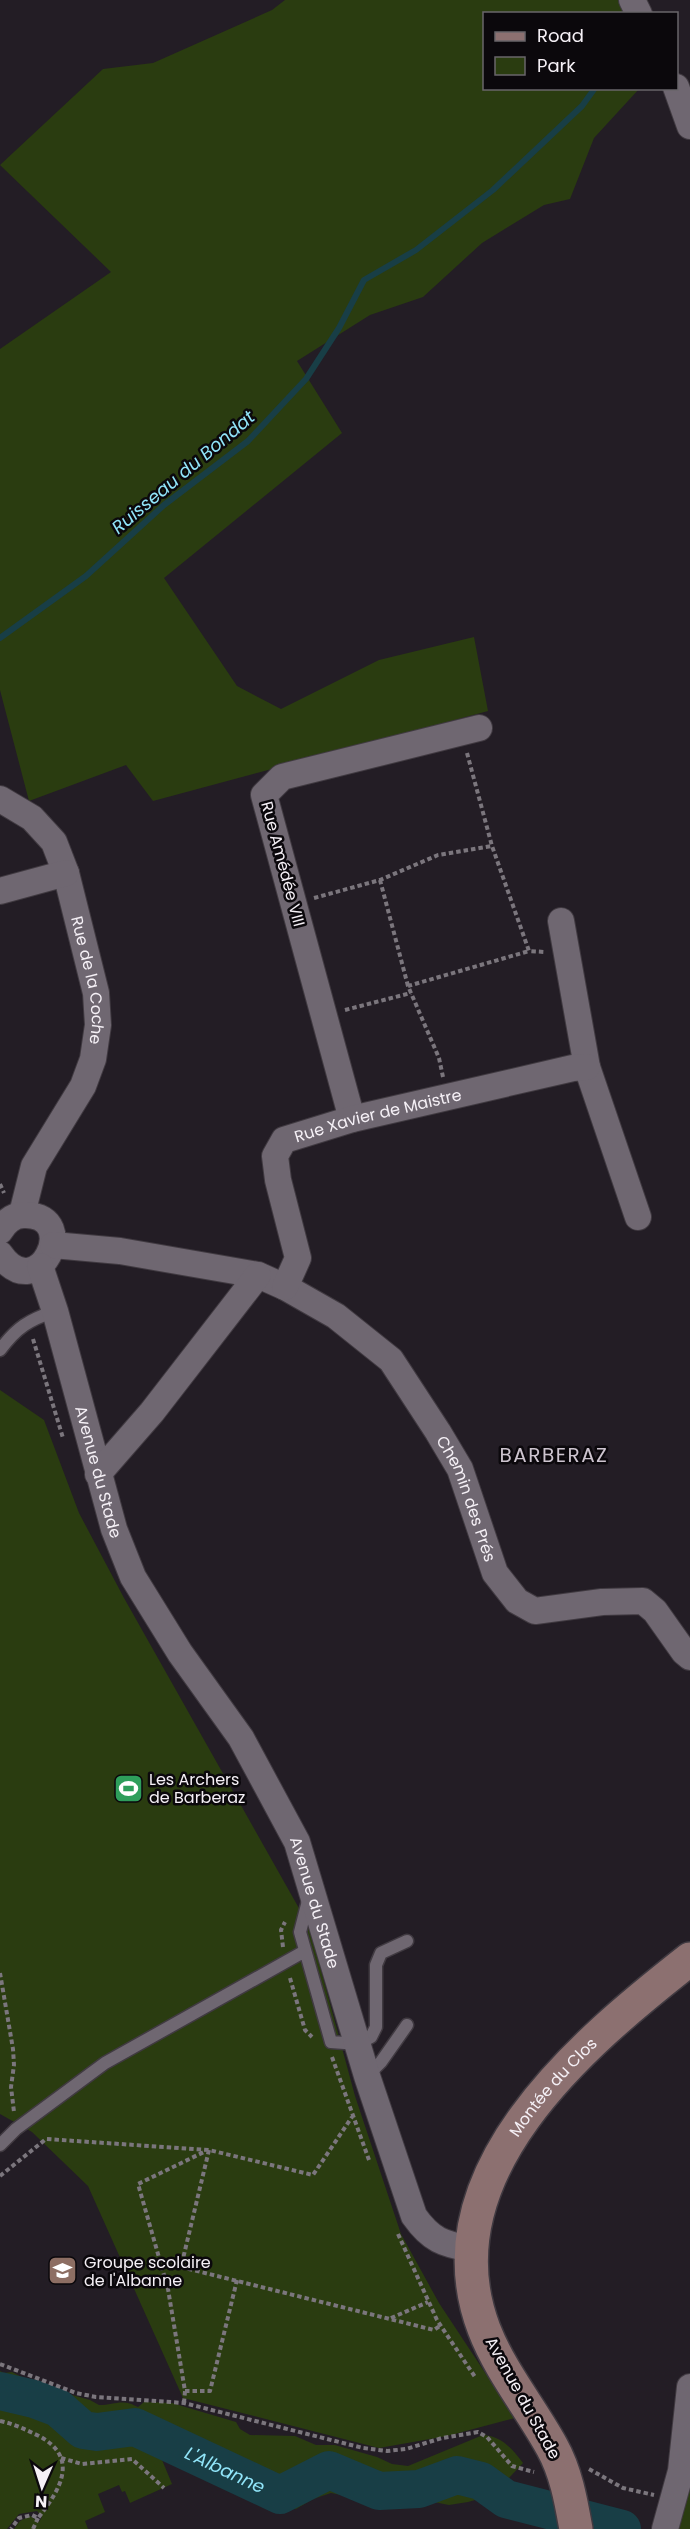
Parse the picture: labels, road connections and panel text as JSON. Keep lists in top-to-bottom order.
{
  "streets": {
    "main road": ["Avenue du Stade", "Montée du Clos"],
    "street": [
      "Rue Amédée VIII",
      "Rue de la Coche",
      "Rue Xavier de Maistre",
      "Chemin des Prés"
    ]
  },
  "crossings": [
    ["Rue Amédée VIII", "Rue Xavier de Maistre"],
    ["Rue de la Coche", "Avenue du Stade"],
    ["Rue Xavier de Maistre", "Chemin des Prés"],
    ["Avenue du Stade", "Chemin des Prés"],
    ["Avenue du Stade", "Montée du Clos"]
  ],
  "districts": ["BARBERAZ"],
  "water": ["Ruisseau du Bondat", "L'Albanne"],
  "places": {
    "sports": ["Les Archers de Barberaz"],
    "school or university": ["Groupe scolaire de l'Albanne"]
  },
  "legend": ["Road", "Park"],
  "north": "bottom"
}
